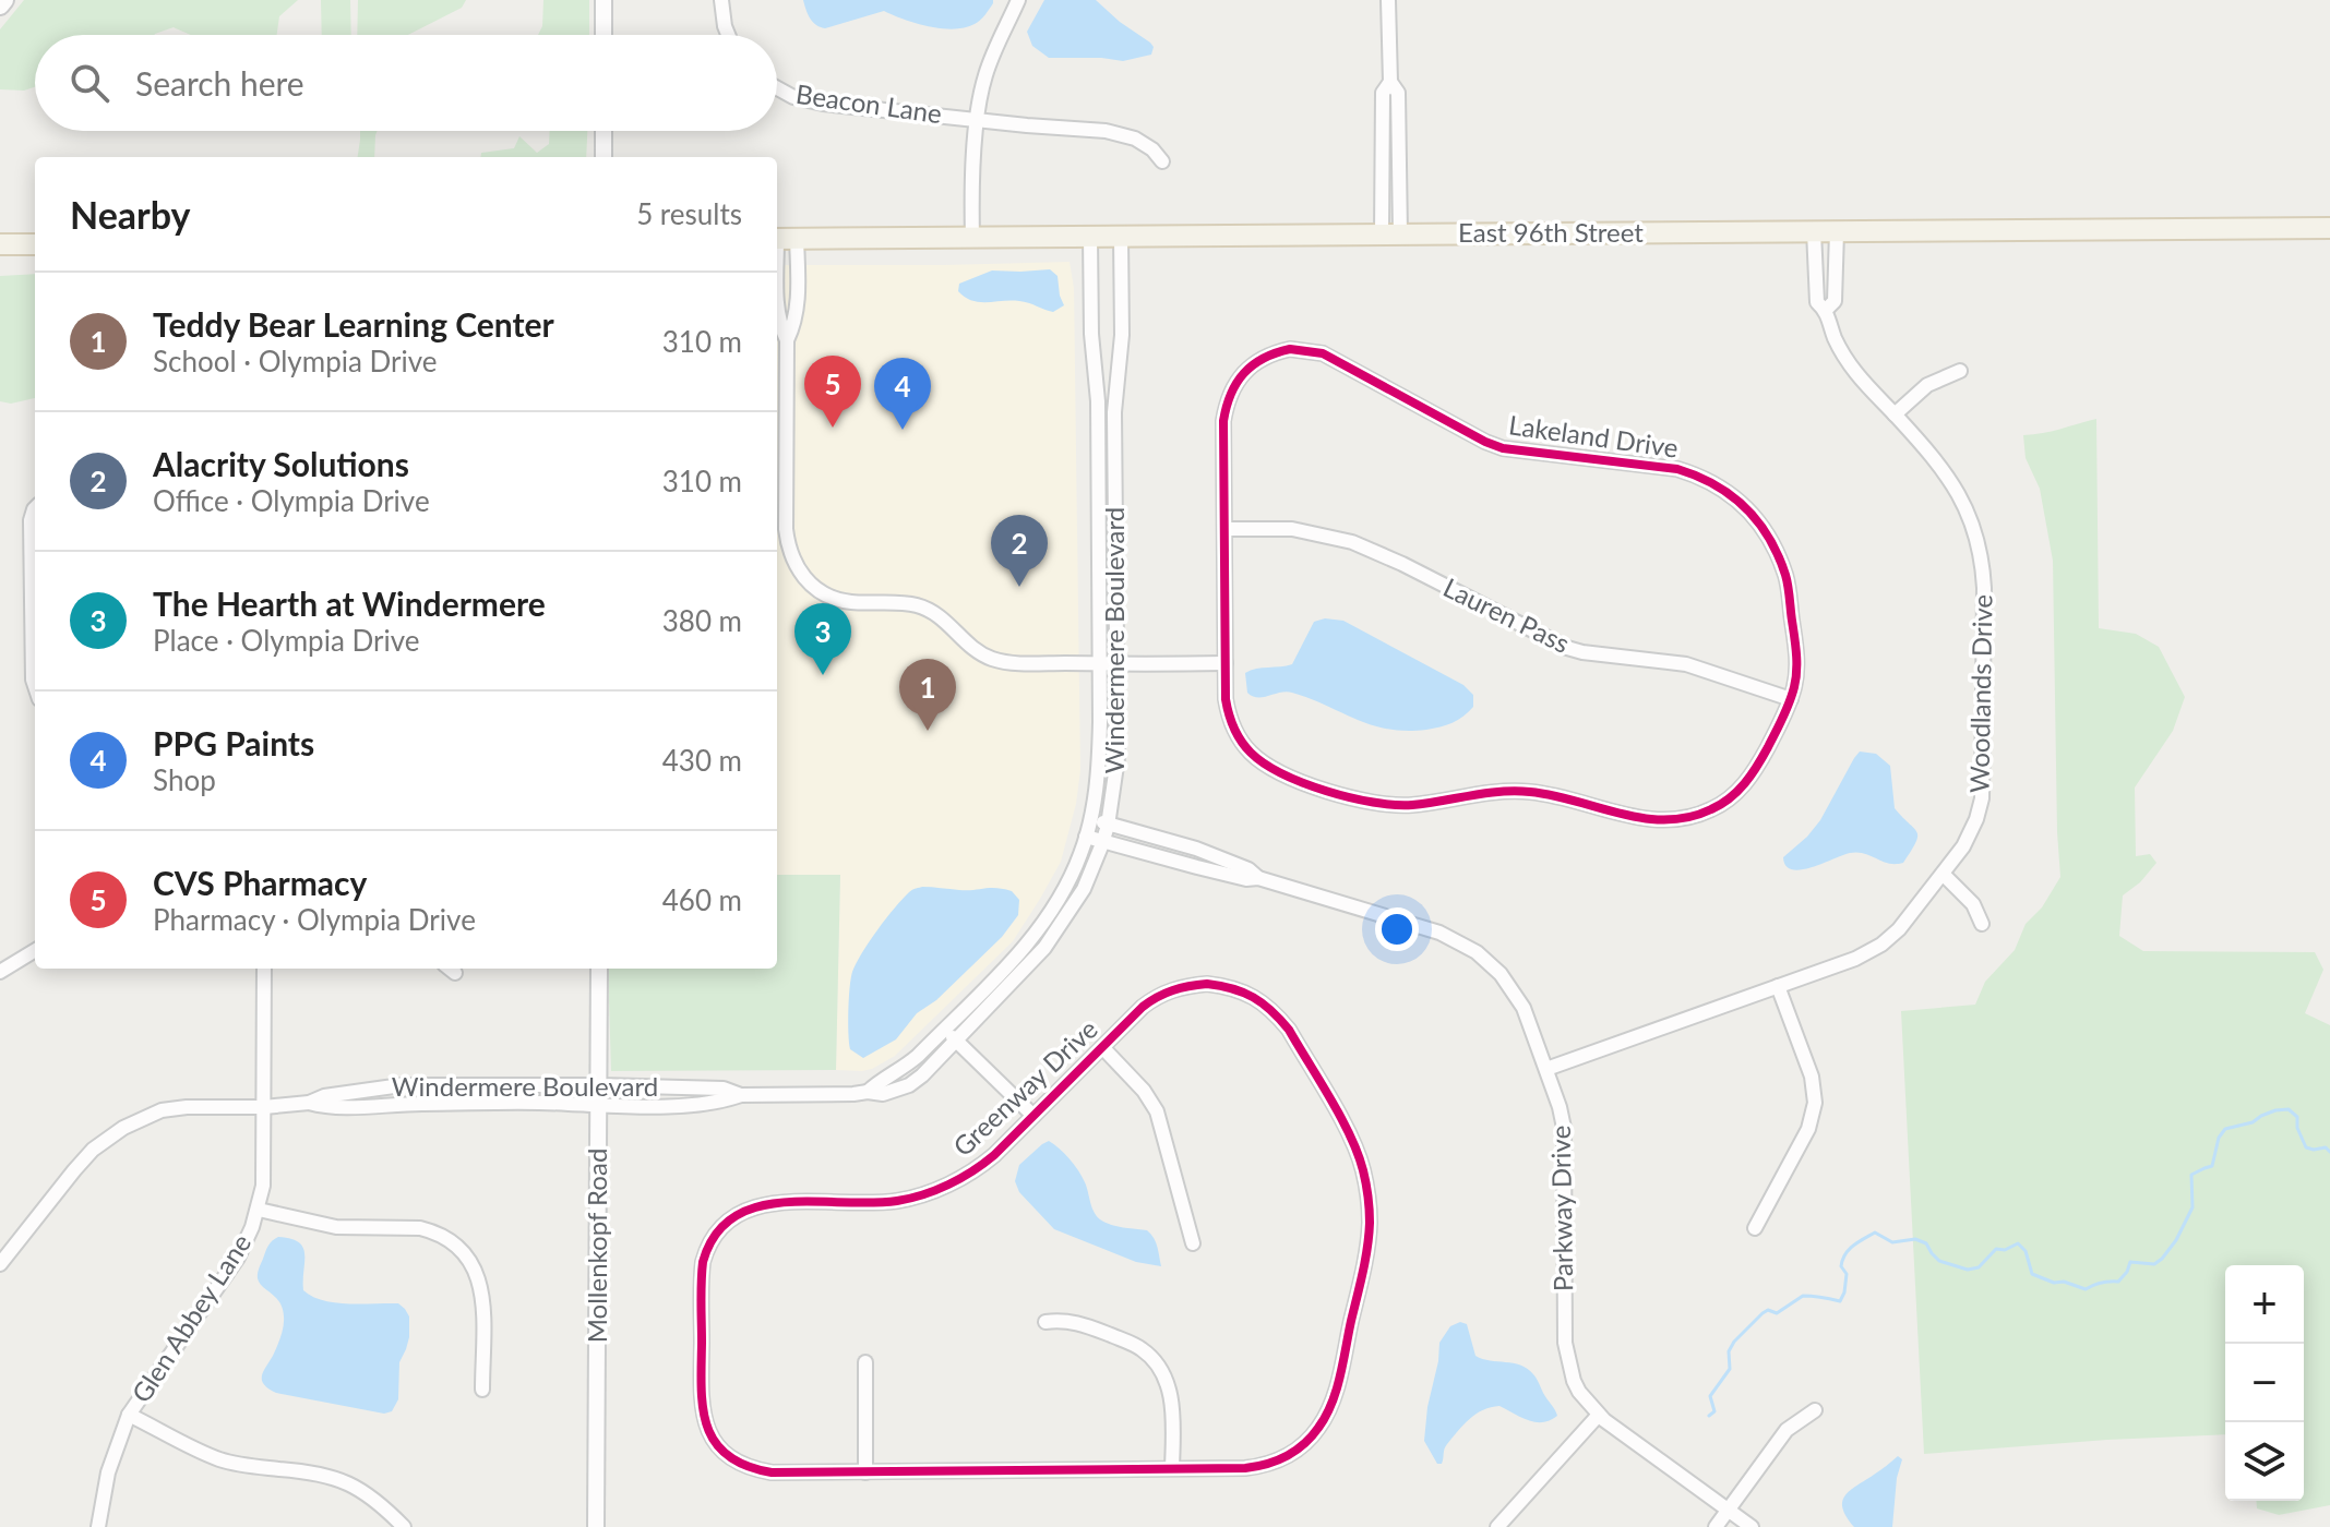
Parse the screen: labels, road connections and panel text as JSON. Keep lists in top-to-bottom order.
{
  "streets": {
    "main road": ["East 96th Street"],
    "street": [
      "Beacon Lane",
      "Lakeland Drive",
      "Lauren Pass",
      "Windermere Boulevard",
      "Woodlands Drive",
      "Greenway Drive",
      "Parkway Drive",
      "Mollenkopf Road",
      "Glen Abbey Lane"
    ]
  },
  "crossings": [
    ["East 96th Street", "Windermere Boulevard"],
    ["East 96th Street", "Woodlands Drive"],
    ["Lakeland Drive", "Lauren Pass"],
    ["Windermere Boulevard", "Parkway Drive"],
    ["Windermere Boulevard", "Mollenkopf Road"],
    ["Windermere Boulevard", "Glen Abbey Lane"],
    ["Woodlands Drive", "Parkway Drive"]
  ],
  "page": {
    "search": "Search here",
    "heading": ["Nearby", "5 results"],
    "list": [
      {
        "mark": "1",
        "name": "Teddy Bear Learning Center",
        "note": "School · Olympia Drive",
        "value": "310 m"
      },
      {
        "mark": "2",
        "name": "Alacrity Solutions",
        "note": "Office · Olympia Drive",
        "value": "310 m"
      },
      {
        "mark": "3",
        "name": "The Hearth at Windermere",
        "note": "Place · Olympia Drive",
        "value": "380 m"
      },
      {
        "mark": "4",
        "name": "PPG Paints",
        "note": "Shop",
        "value": "430 m"
      },
      {
        "mark": "5",
        "name": "CVS Pharmacy",
        "note": "Pharmacy · Olympia Drive",
        "value": "460 m"
      }
    ],
    "pins": [
      "5",
      "4",
      "2",
      "3",
      "1"
    ],
    "map_buttons": ["+", "−"]
  }
}
